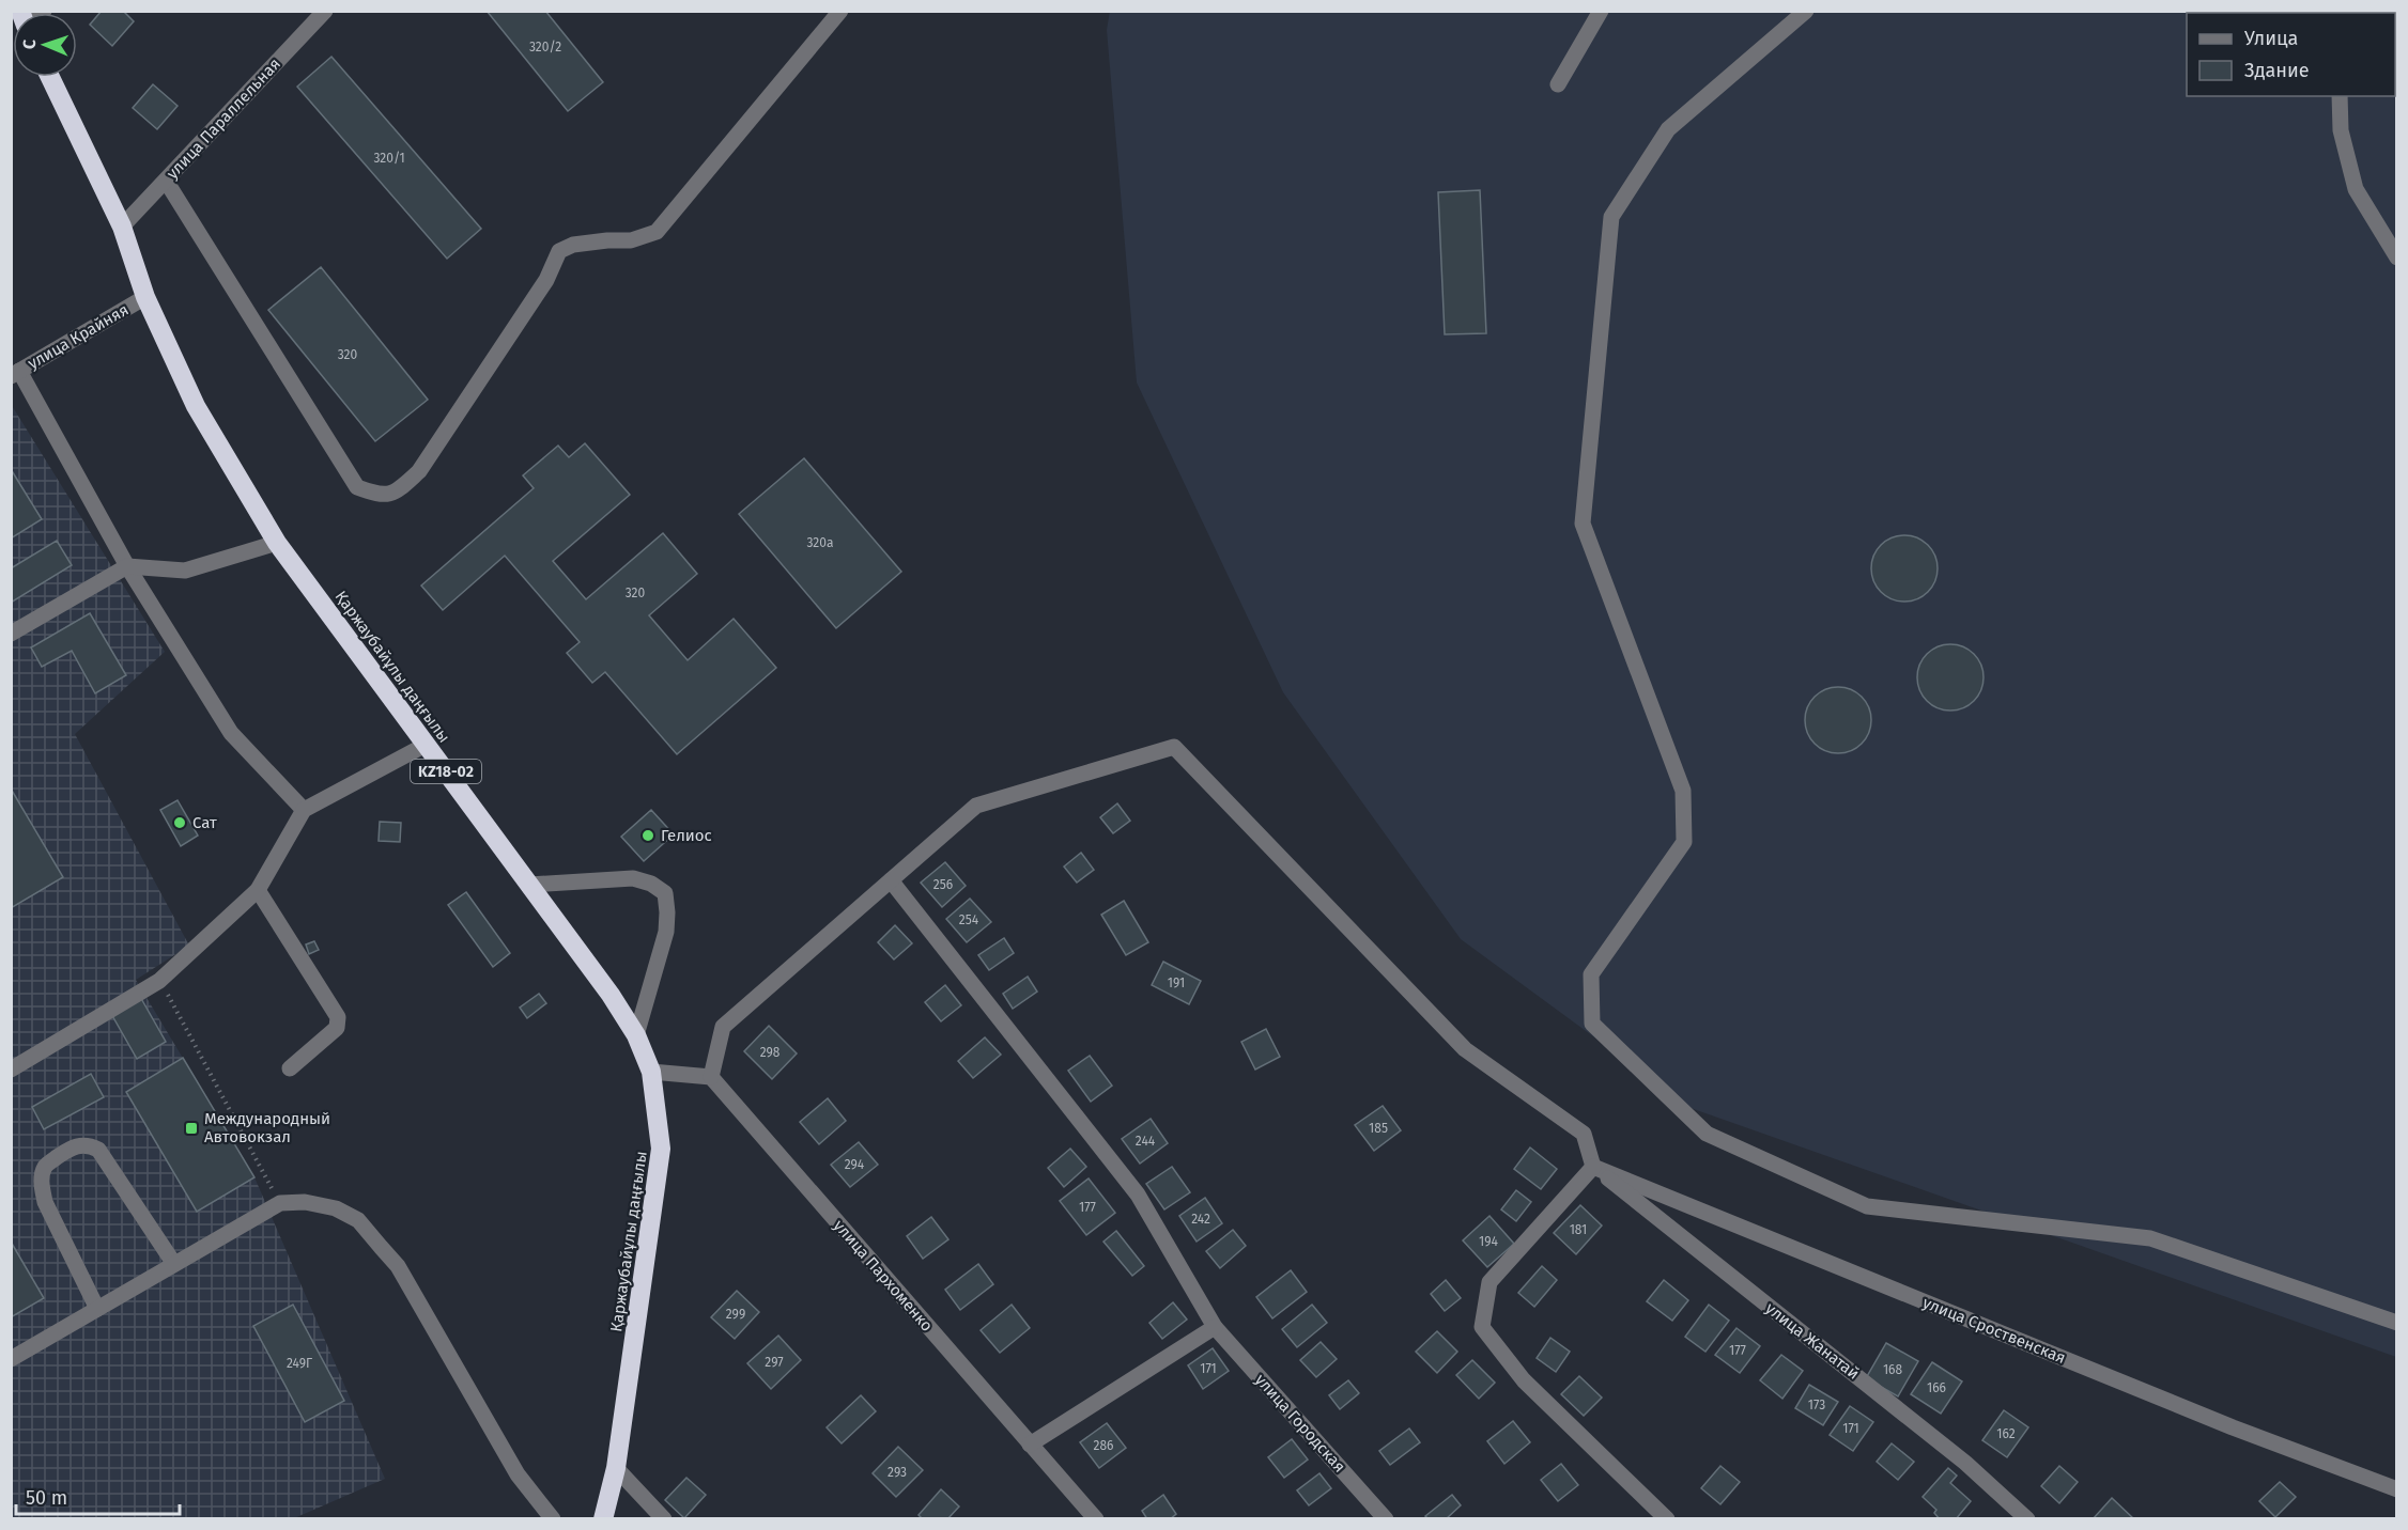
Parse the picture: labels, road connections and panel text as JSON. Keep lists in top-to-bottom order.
{
  "streets": {
    "highway": ["Қаржаубайұлы даңғылы", "KZ18-02"],
    "street": [
      "улица Параллельная",
      "улица Крайняя",
      "улица Пархоменко",
      "улица Сроственская",
      "улица Жанатай",
      "улица Городская"
    ]
  },
  "crossings": [
    ["улица Параллельная", "Қаржаубайұлы даңғылы"],
    ["улица Крайняя", "Қаржаубайұлы даңғылы"],
    ["улица Сроственская", "улица Жанатай"]
  ],
  "places": {
    "other": ["Сат", "Гелиос"],
    "transit": ["Международный Автовокзал"]
  },
  "house_numbers": [
    "320/2",
    "320/1",
    "320",
    "320а",
    "320",
    "256",
    "254",
    "191",
    "298",
    "185",
    "244",
    "294",
    "177",
    "242",
    "181",
    "194",
    "299",
    "177",
    "297",
    "249Г",
    "171",
    "168",
    "166",
    "173",
    "171",
    "162",
    "286",
    "293"
  ],
  "legend": ["Улица", "Здание"],
  "scale_bar": "50 m",
  "north": "left"
}
